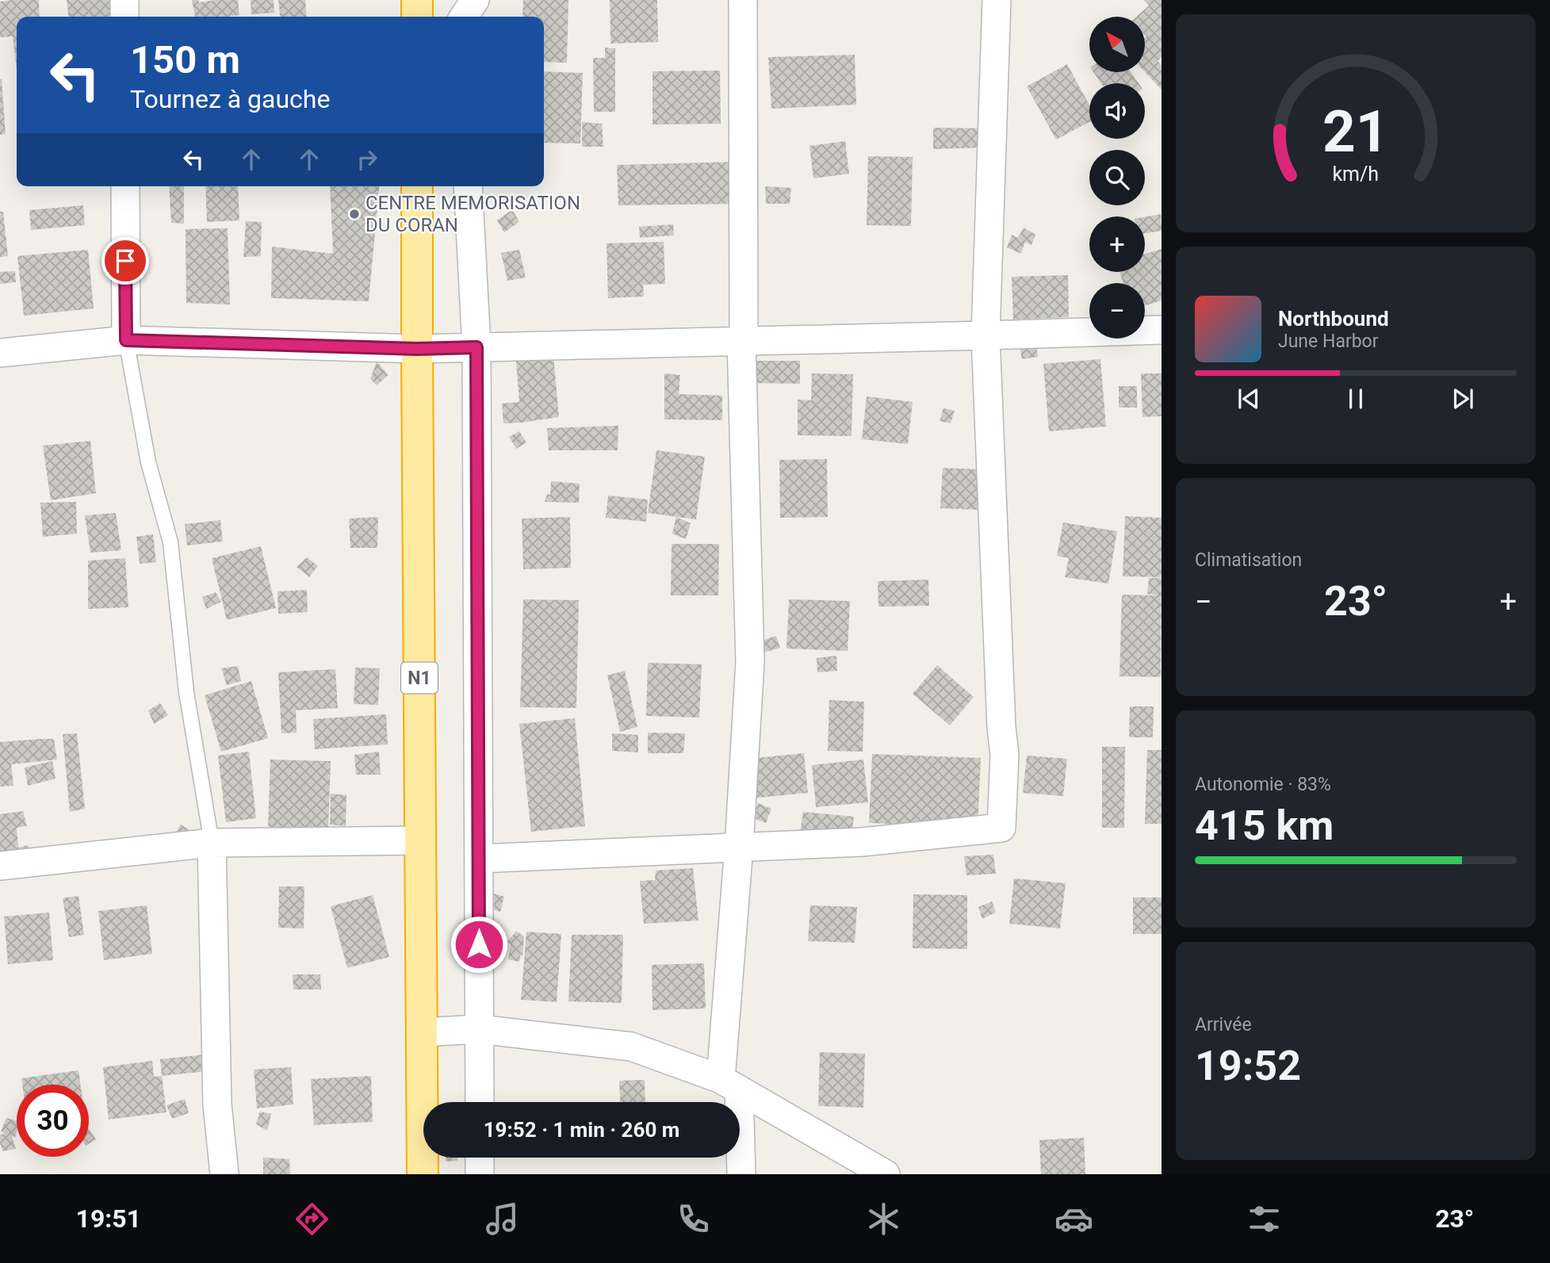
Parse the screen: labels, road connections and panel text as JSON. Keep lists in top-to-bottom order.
{
  "streets": {
    "highway": ["N1"]
  },
  "places": ["CENTRE MEMORISATION DU CORAN"],
  "north": "top left",
  "page": {
    "map_buttons": ["+", "−"],
    "turn": ["150 m", "Tournez à gauche"],
    "song": ["Northbound", "June Harbor"],
    "tile": [
      "Climatisation",
      ["Autonomie · 83%", "415 km"],
      ["Arrivée", "19:52"]
    ],
    "heat": ["−", "23°", "+"],
    "limit": "30",
    "trip": "19:52 · 1 min · 260 m",
    "tabs": ["19:51", "23°"],
    "gauge": ["21", "km/h"]
  }
}
